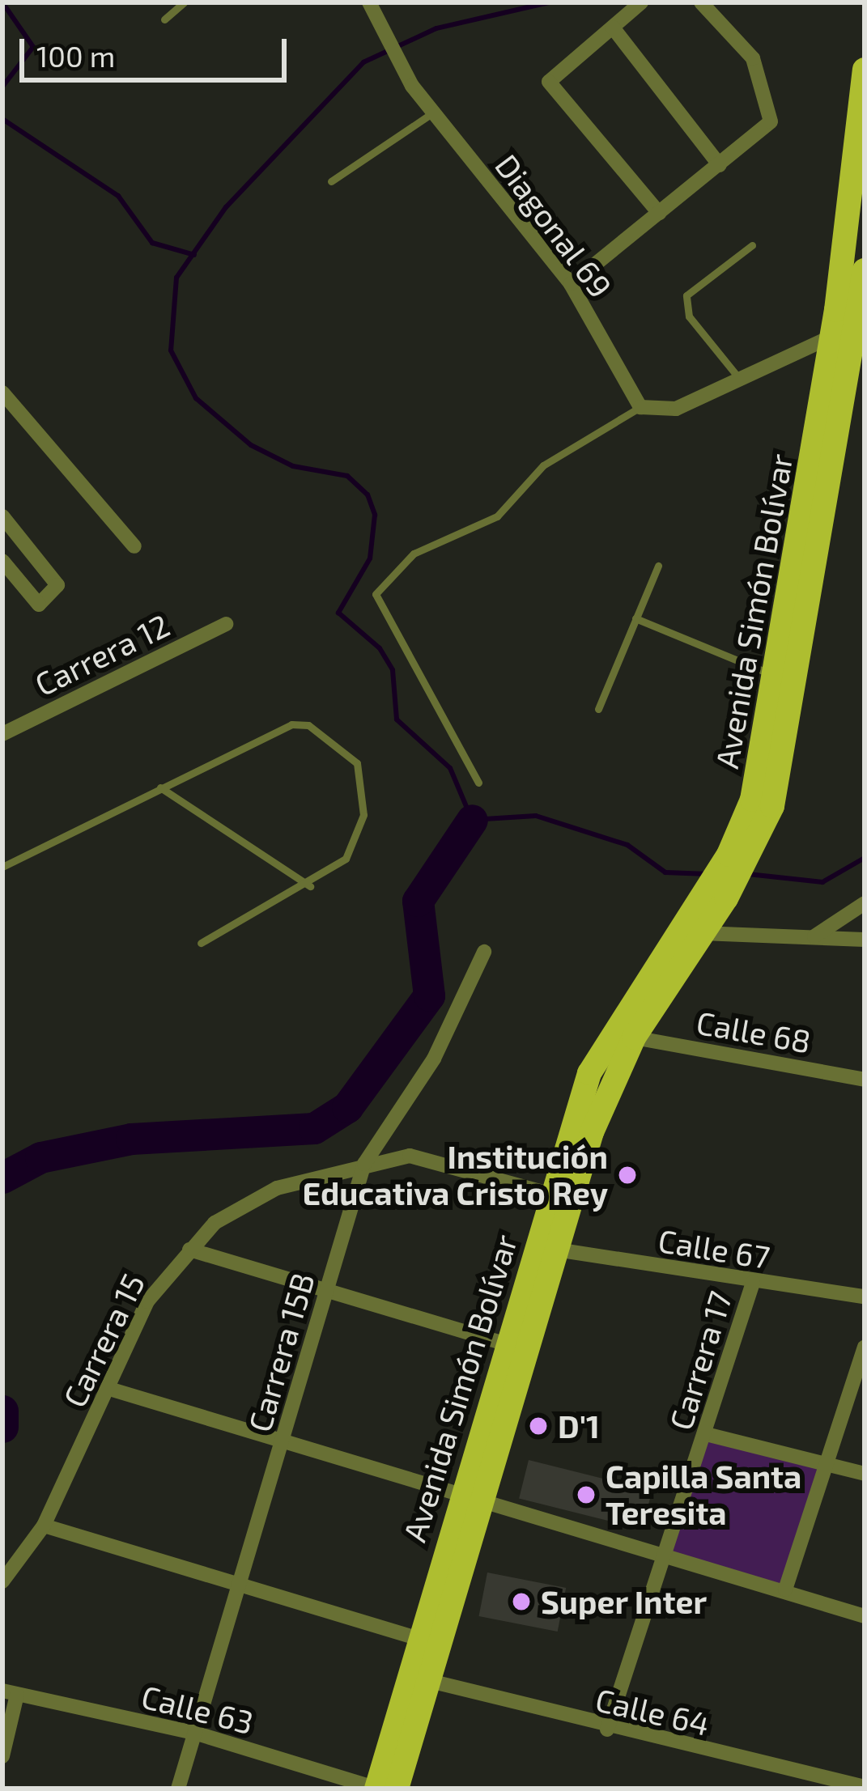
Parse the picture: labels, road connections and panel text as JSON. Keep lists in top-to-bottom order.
{
  "streets": {
    "main road": ["Avenida Simón Bolívar"],
    "street": [
      "Diagonal 69",
      "Carrera 12",
      "Calle 68",
      "Calle 67",
      "Carrera 15",
      "Carrera 15B",
      "Carrera 17",
      "Calle 63",
      "Calle 64"
    ]
  },
  "crossings": [
    ["Avenida Simón Bolívar", "Calle 68"],
    ["Avenida Simón Bolívar", "Calle 67"],
    ["Avenida Simón Bolívar", "Calle 63"],
    ["Avenida Simón Bolívar", "Calle 64"],
    ["Calle 67", "Carrera 17"],
    ["Carrera 15", "Carrera 15B"],
    ["Carrera 15B", "Calle 63"],
    ["Carrera 17", "Calle 64"]
  ],
  "places": [
    "Institución Educativa Cristo Rey",
    "D'1",
    "Capilla Santa Teresita",
    "Super Inter"
  ],
  "scale_bar": "100 m"
}
